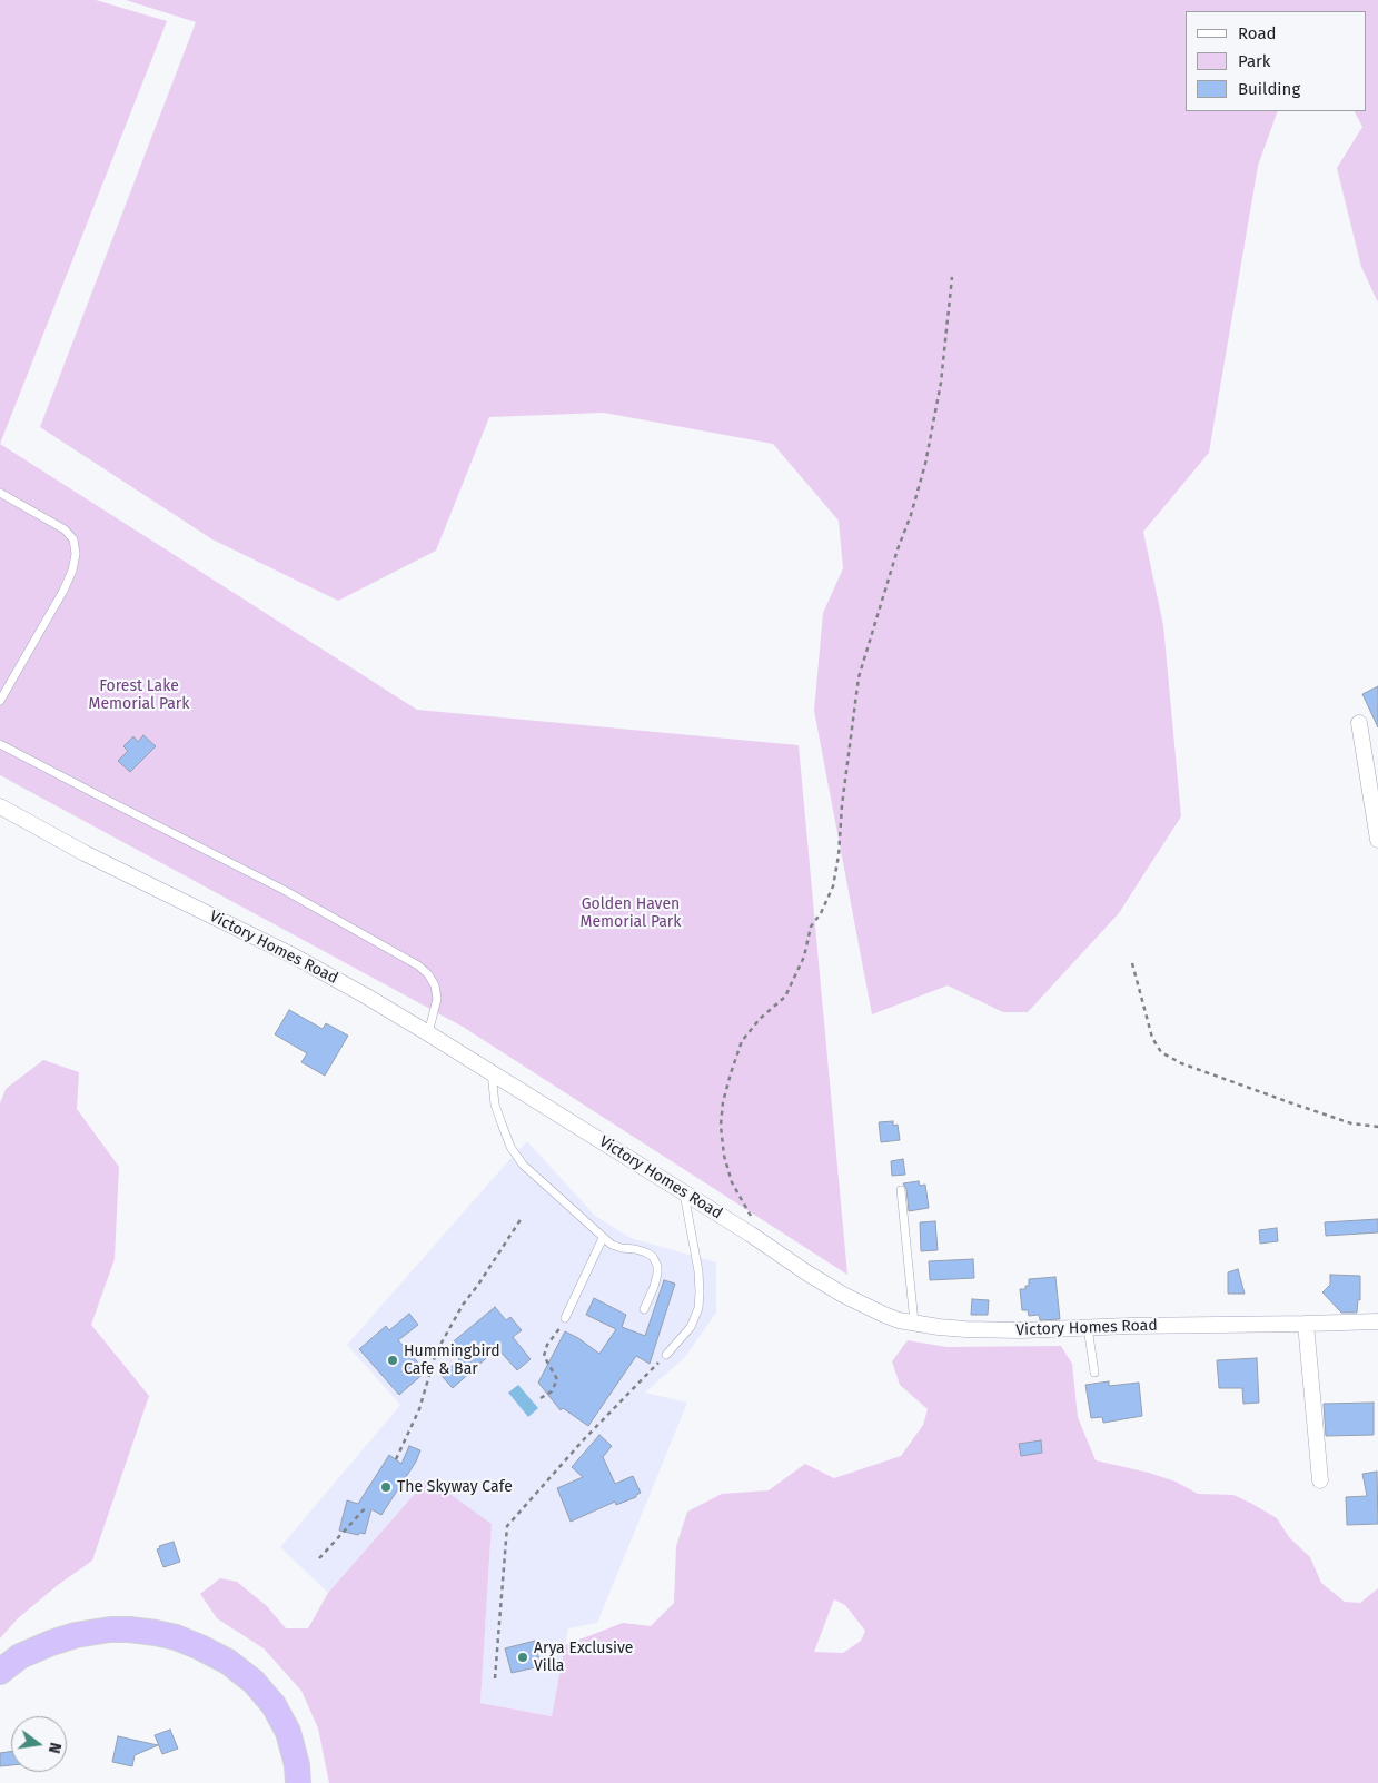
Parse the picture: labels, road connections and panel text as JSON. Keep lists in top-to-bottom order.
{
  "streets": {
    "street": ["Victory Homes Road"]
  },
  "parks": ["Forest Lake Memorial Park", "Golden Haven Memorial Park"],
  "places": ["Hummingbird Cafe & Bar", "The Skyway Cafe", "Arya Exclusive Villa"],
  "legend": ["Road", "Park", "Building"],
  "north": "right"
}
